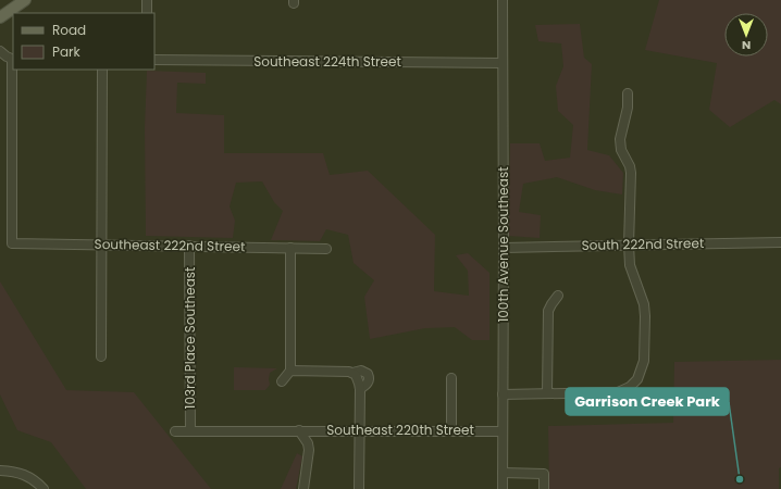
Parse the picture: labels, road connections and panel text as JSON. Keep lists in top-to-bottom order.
{
  "streets": {
    "street": [
      "Southeast 224th Street",
      "100th Avenue Southeast",
      "South 222nd Street",
      "Southeast 222nd Street",
      "103rd Place Southeast",
      "Southeast 220th Street"
    ]
  },
  "crossings": [
    ["Southeast 224th Street", "100th Avenue Southeast"],
    ["100th Avenue Southeast", "South 222nd Street"],
    ["100th Avenue Southeast", "Southeast 220th Street"],
    ["Southeast 222nd Street", "103rd Place Southeast"],
    ["103rd Place Southeast", "Southeast 220th Street"]
  ],
  "places": ["Garrison Creek Park"],
  "legend": ["Road", "Park"],
  "north": "bottom"
}
